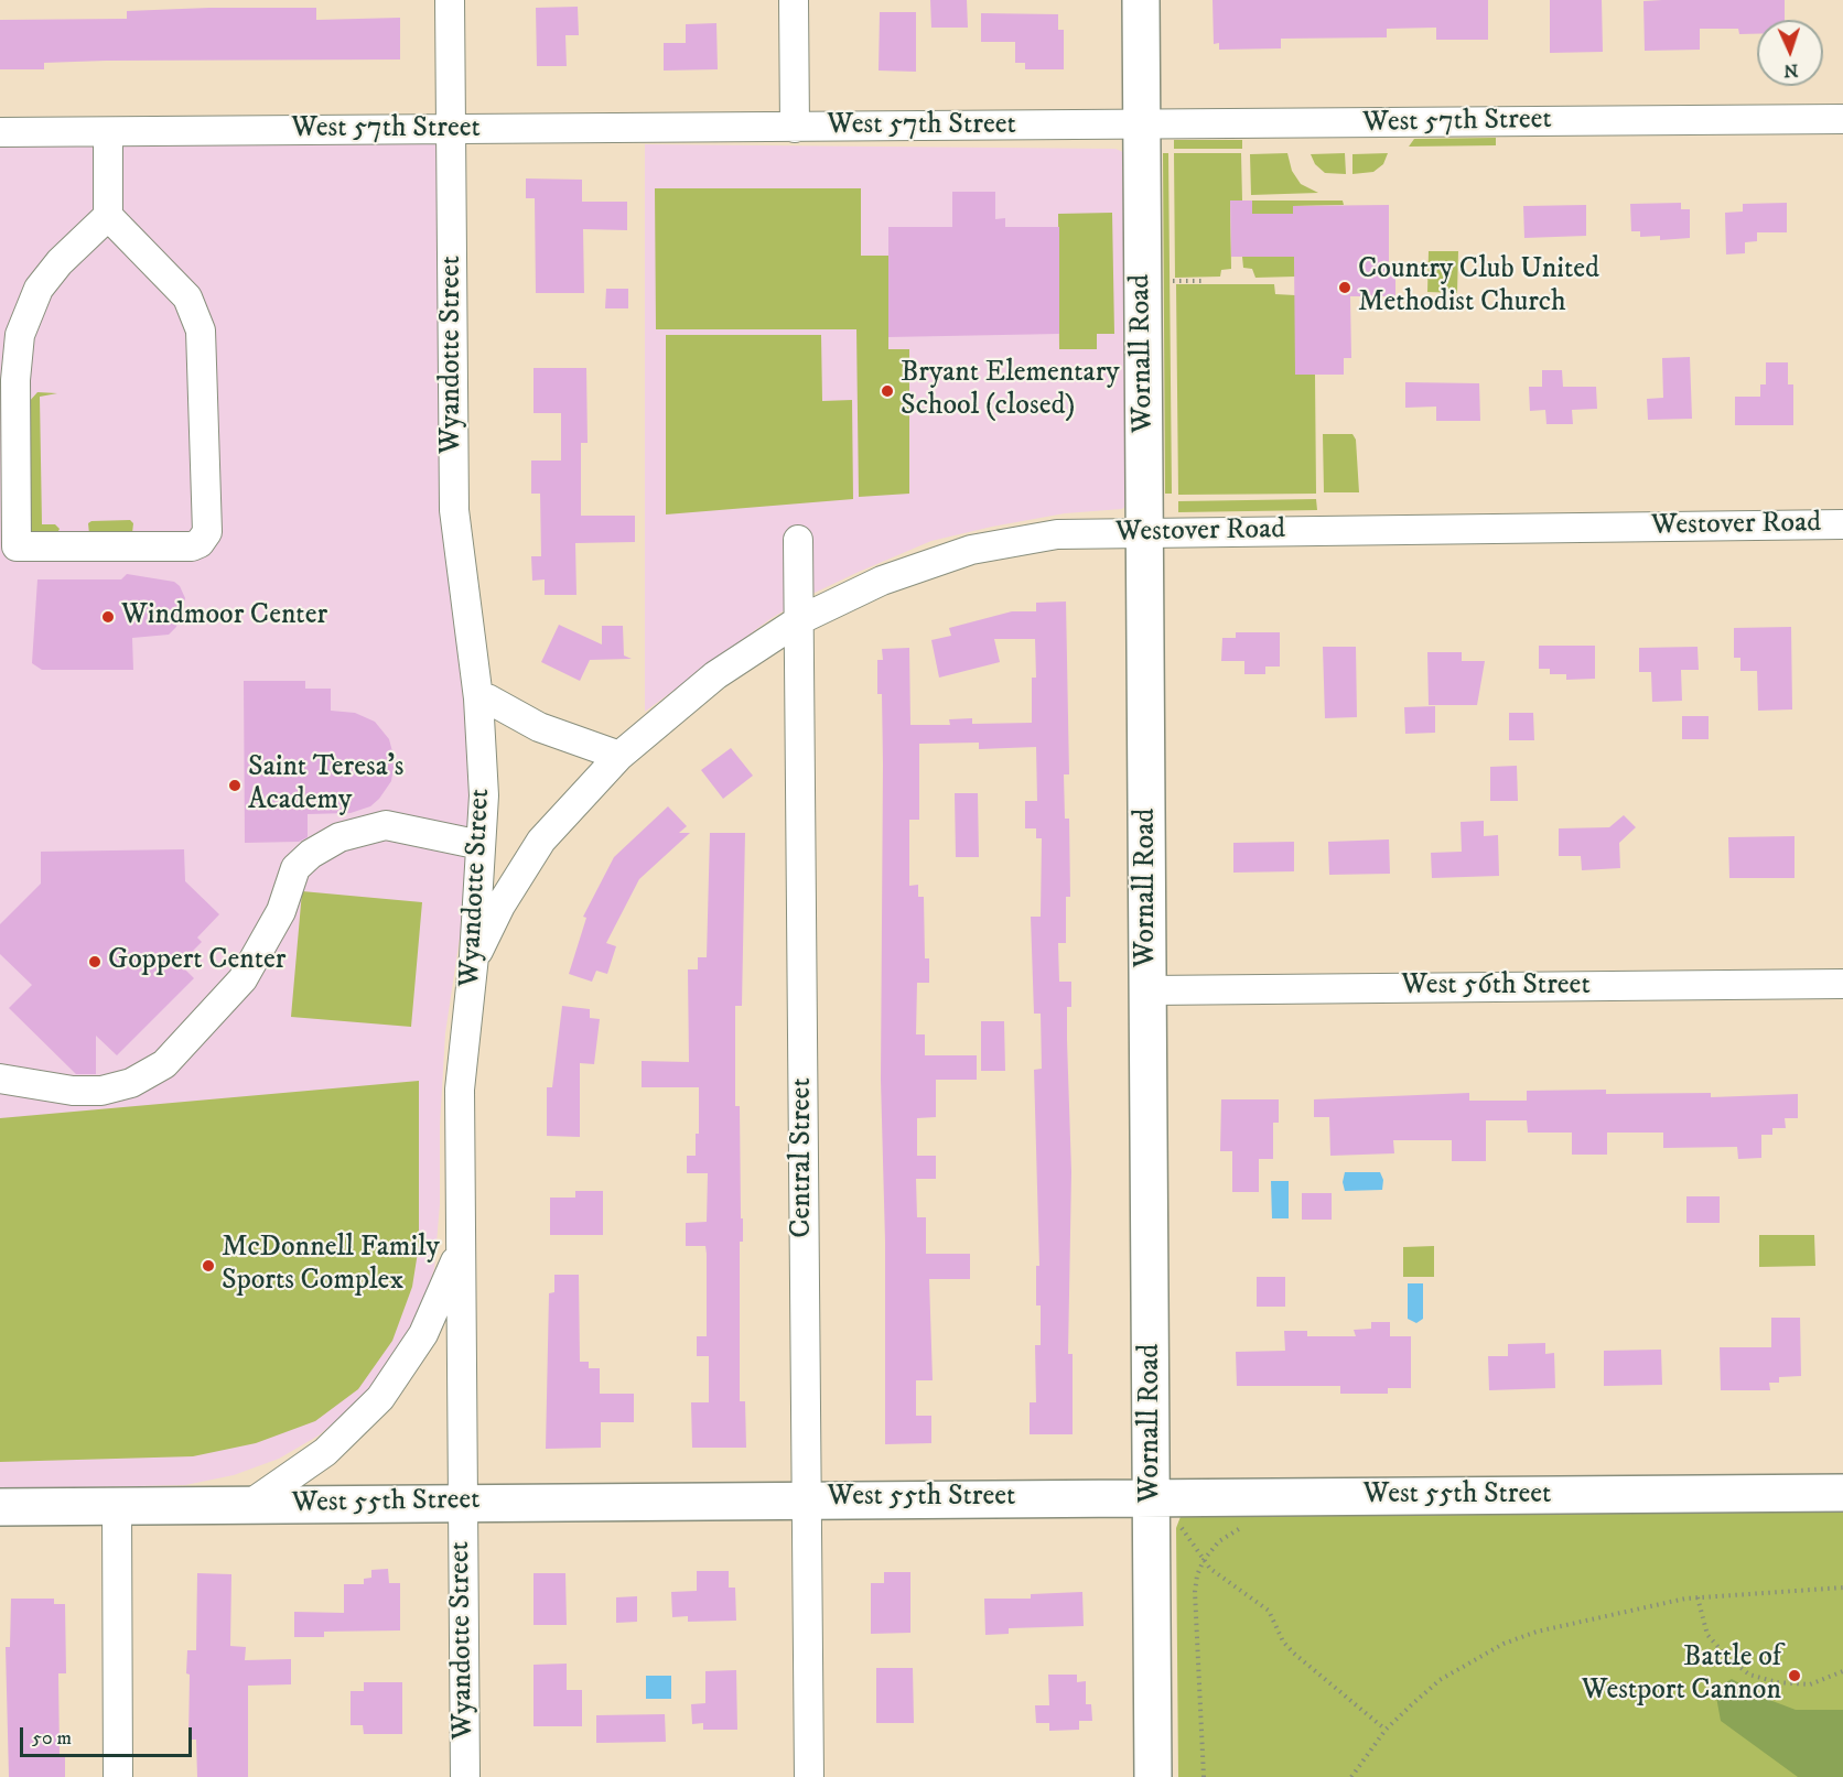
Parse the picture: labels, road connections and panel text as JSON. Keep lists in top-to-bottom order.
{
  "streets": {
    "main road": ["Wornall Road", "West 55th Street"],
    "street": [
      "West 57th Street",
      "Wyandotte Street",
      "Westover Road",
      "West 56th Street",
      "Central Street"
    ]
  },
  "crossings": [
    ["West 57th Street", "Wornall Road"],
    ["West 57th Street", "Wyandotte Street"],
    ["Wornall Road", "Westover Road"],
    ["Wornall Road", "West 56th Street"],
    ["Wornall Road", "West 55th Street"],
    ["Wyandotte Street", "Westover Road"],
    ["Wyandotte Street", "West 55th Street"],
    ["Westover Road", "Central Street"],
    ["Central Street", "West 55th Street"]
  ],
  "places": [
    "Country Club United Methodist Church",
    "Bryant Elementary School (closed)",
    "Windmoor Center",
    "Saint Teresa's Academy",
    "Goppert Center",
    "McDonnell Family Sports Complex",
    "Battle of Westport Cannon"
  ],
  "scale_bar": "50 m",
  "north": "bottom"
}
